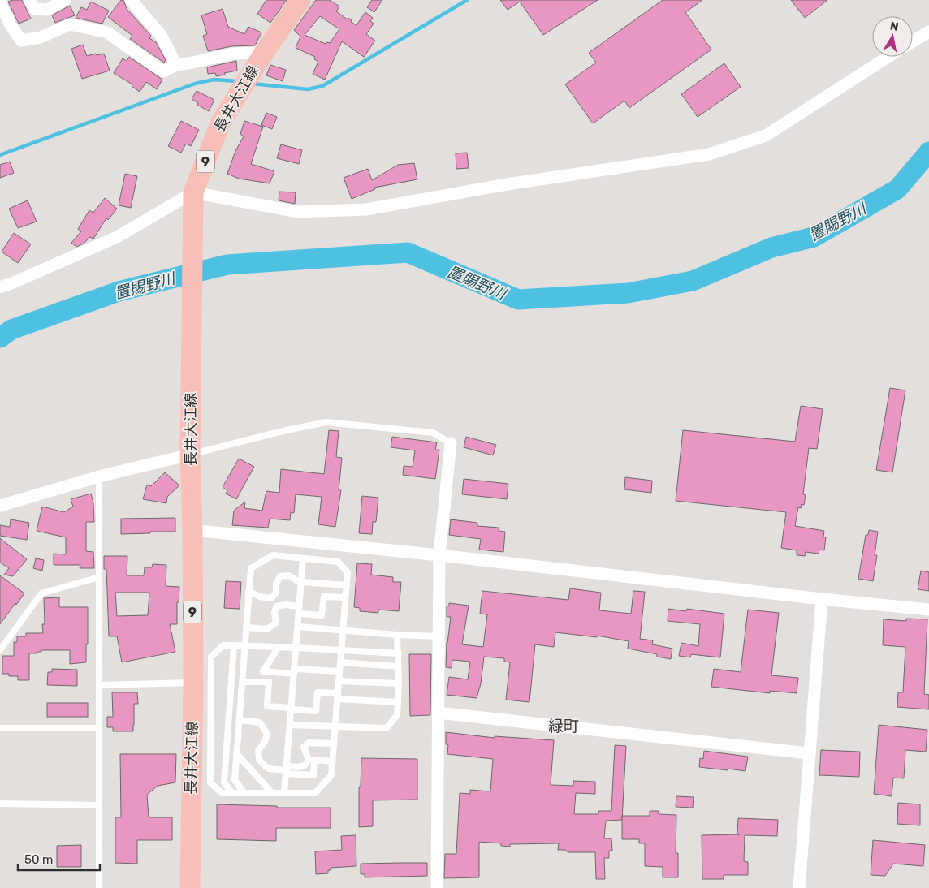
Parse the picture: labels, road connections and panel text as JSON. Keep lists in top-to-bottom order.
{
  "streets": {
    "main road": ["長井大江線", "9"]
  },
  "districts": ["緑町"],
  "water": ["置賜野川"],
  "scale_bar": "50 m",
  "north": "top"
}
